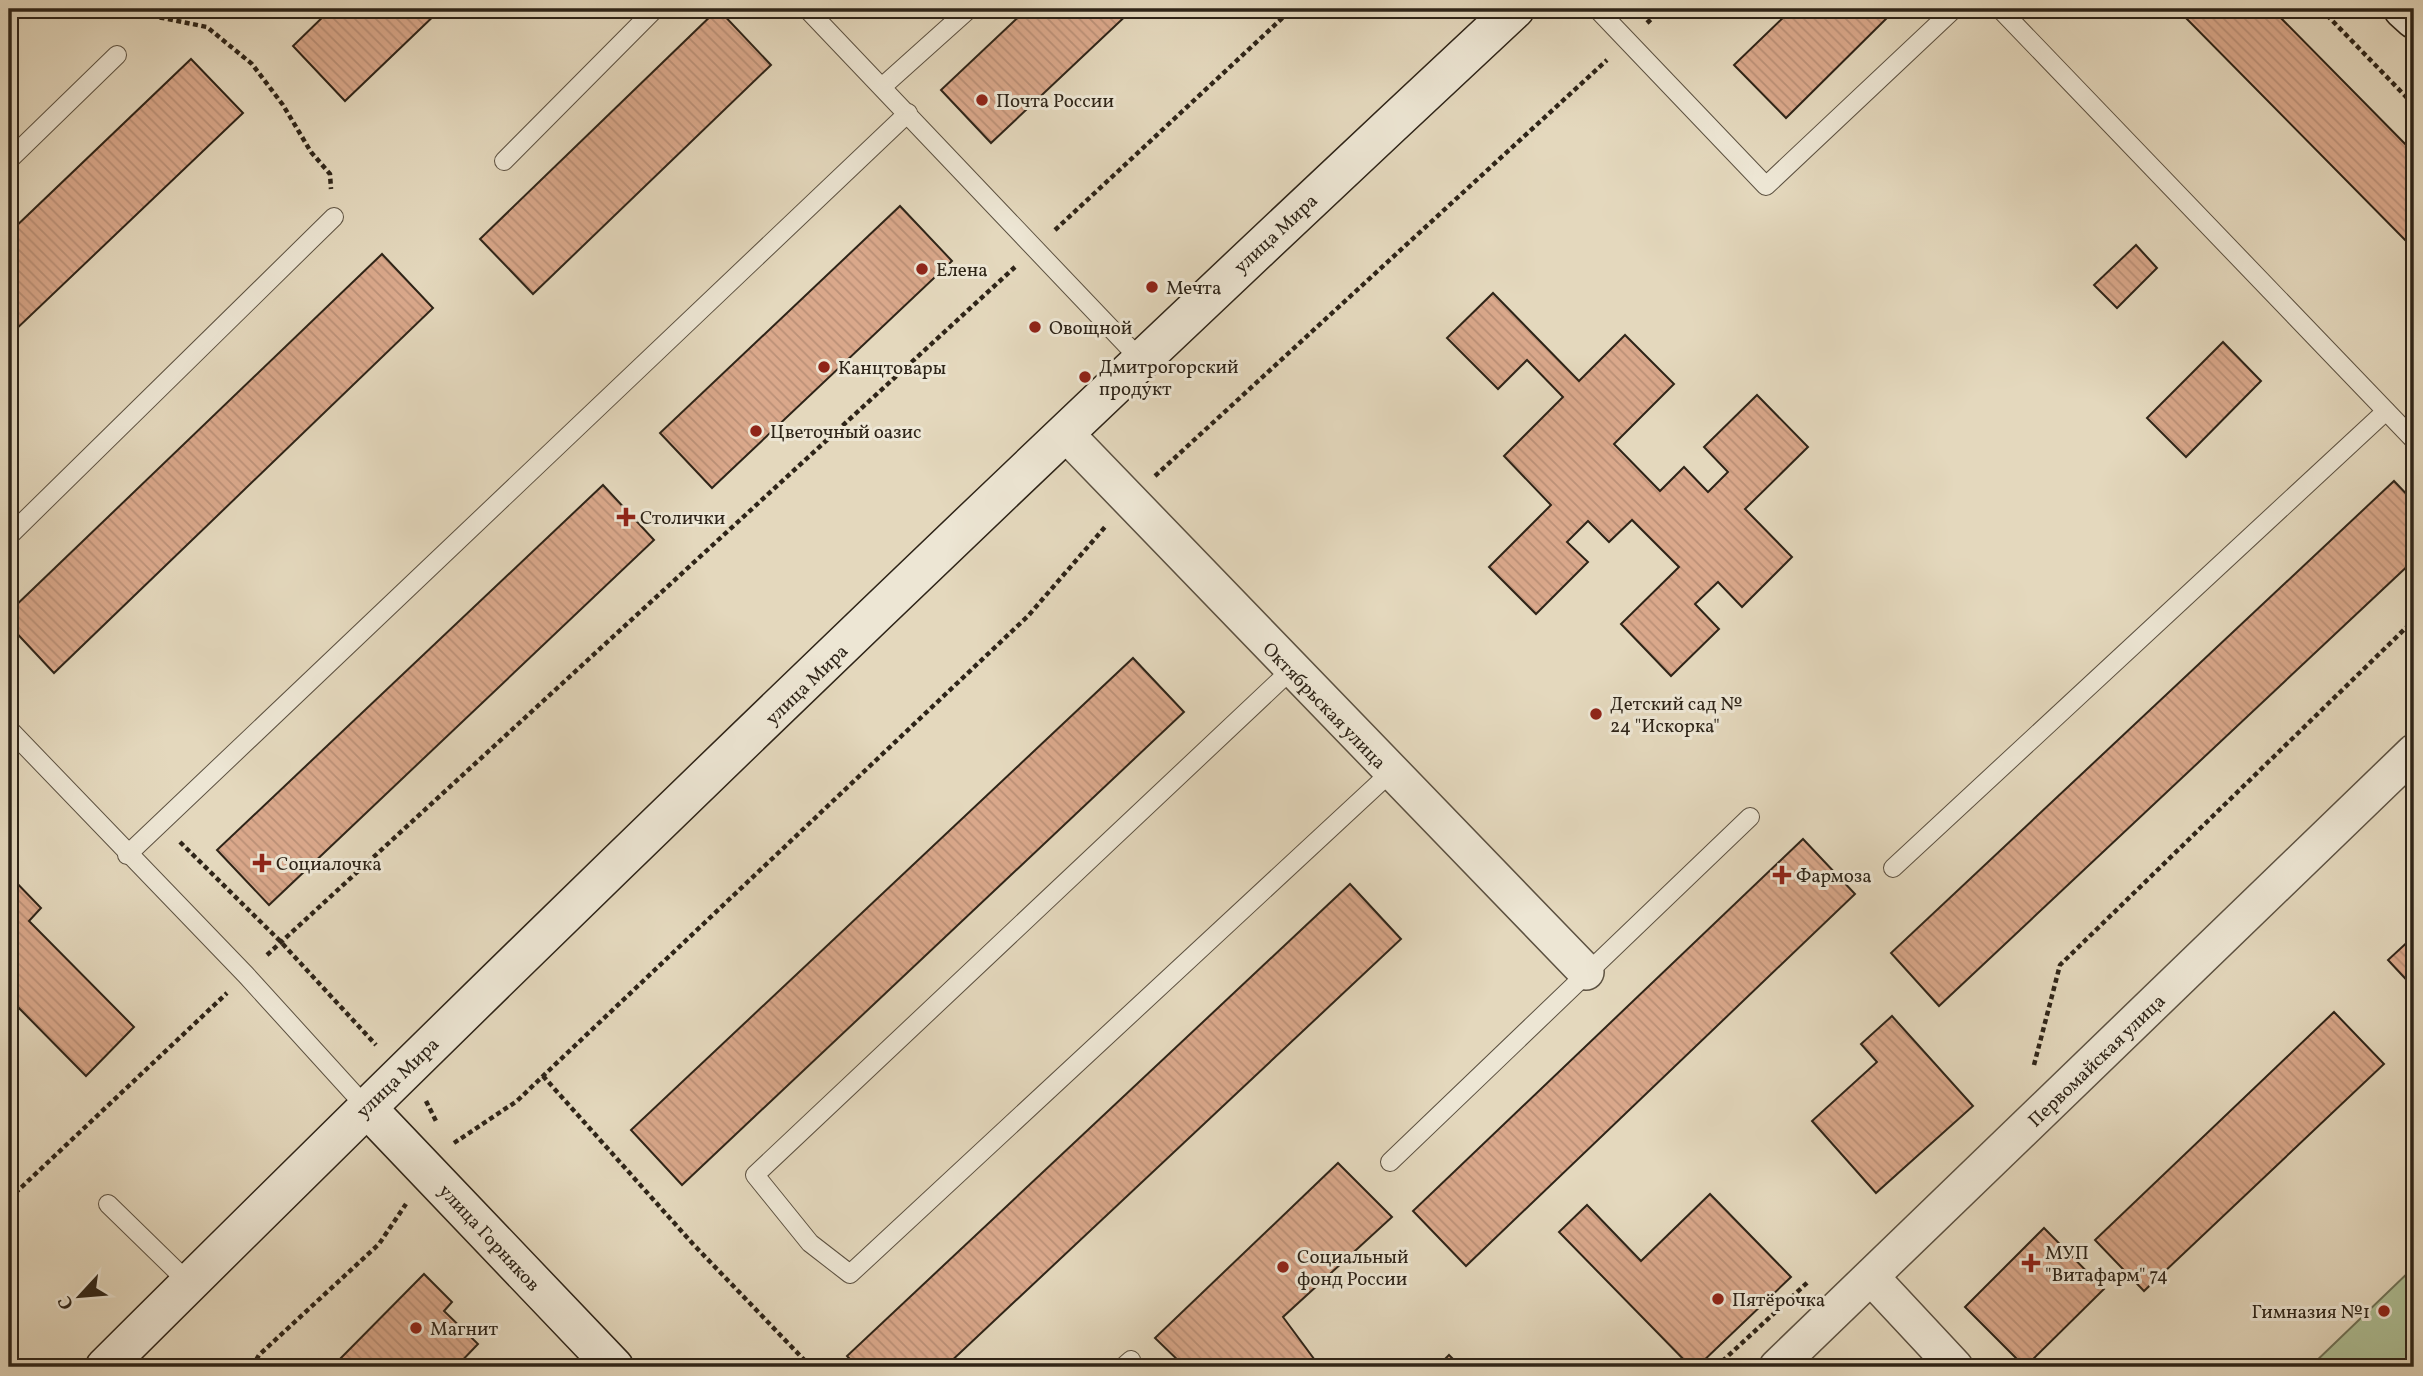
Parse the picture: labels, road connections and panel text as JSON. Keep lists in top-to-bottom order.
{
  "streets": {
    "main road": ["улица Мира", "улица Горняков"],
    "street": ["Октябрьская улица", "Первомайская улица"]
  },
  "crossings": [
    ["улица Мира", "Октябрьская улица"],
    ["улица Мира", "улица Горняков"]
  ],
  "places": {
    "other": [
      "Почта России",
      "Елена",
      "Мечта",
      "Овощной",
      "Канцтовары",
      "Дмитрогорский продукт",
      "Цветочный оазис",
      "Детский сад № 24 \"Искорка\"",
      "Социальный фонд России",
      "Пятёрочка",
      "Гимназия №1",
      "Магнит"
    ],
    "health": [
      "Столички",
      "Социалочка",
      "Фармоза",
      "МУП \"Витафарм\" 74"
    ]
  },
  "north": "bottom left"
}
